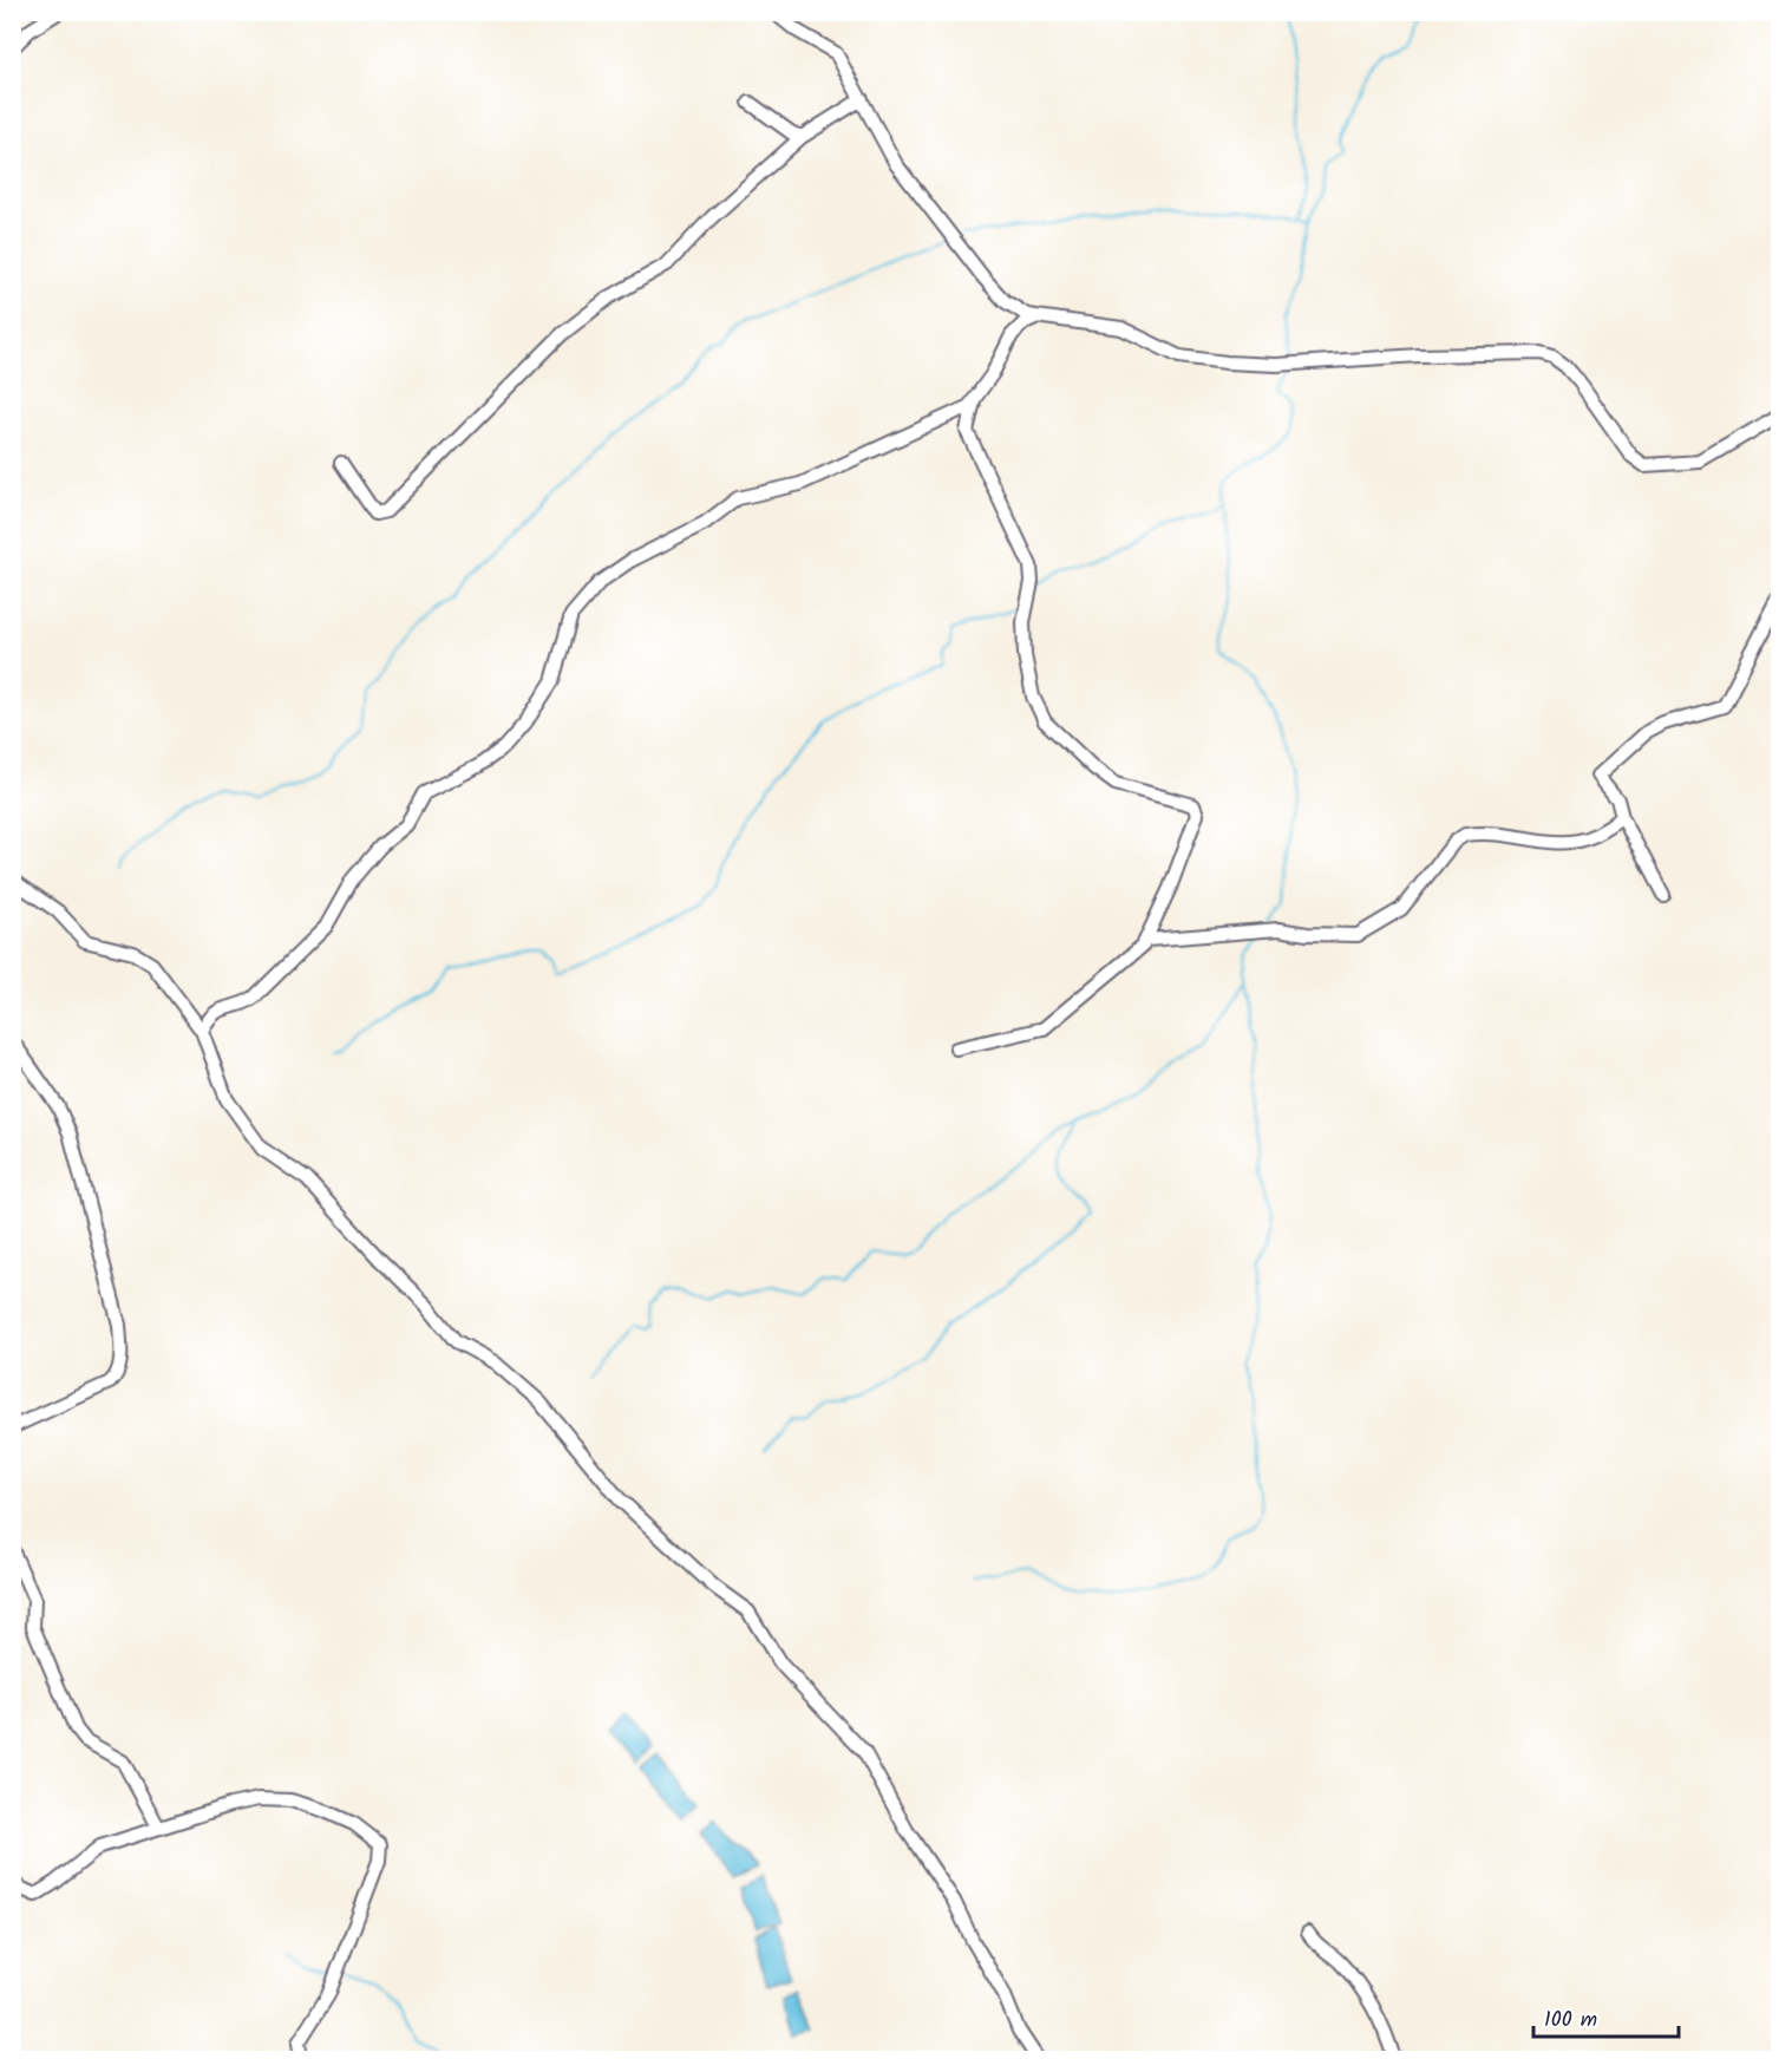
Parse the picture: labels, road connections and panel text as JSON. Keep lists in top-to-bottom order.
{
  "scale_bar": "100 m"
}
